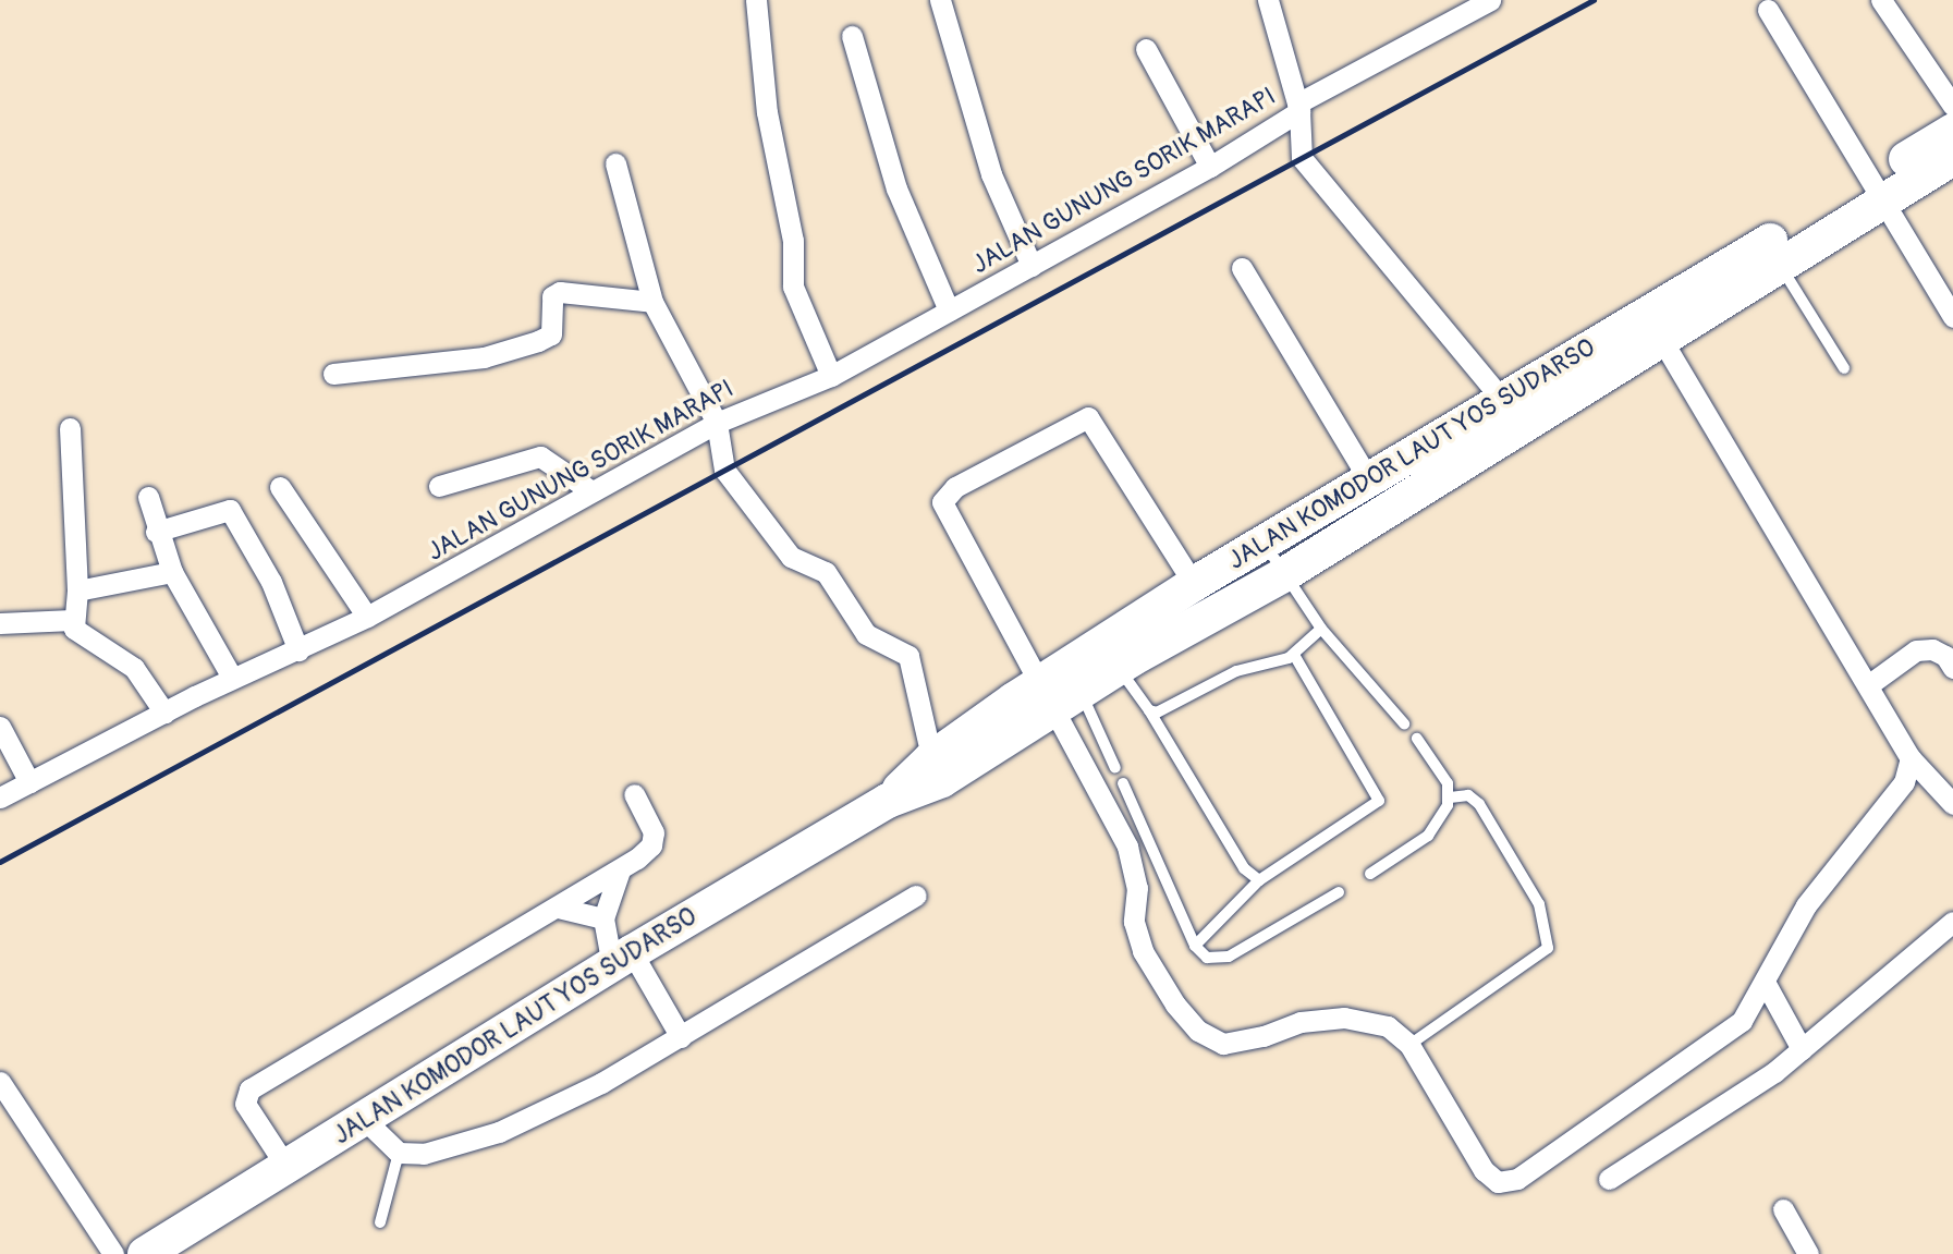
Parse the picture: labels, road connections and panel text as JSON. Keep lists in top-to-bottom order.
{
  "streets": {
    "highway": ["JALAN KOMODOR LAUT YOS SUDARSO"],
    "street": ["JALAN GUNUNG SORIK MARAPI"]
  }
}
